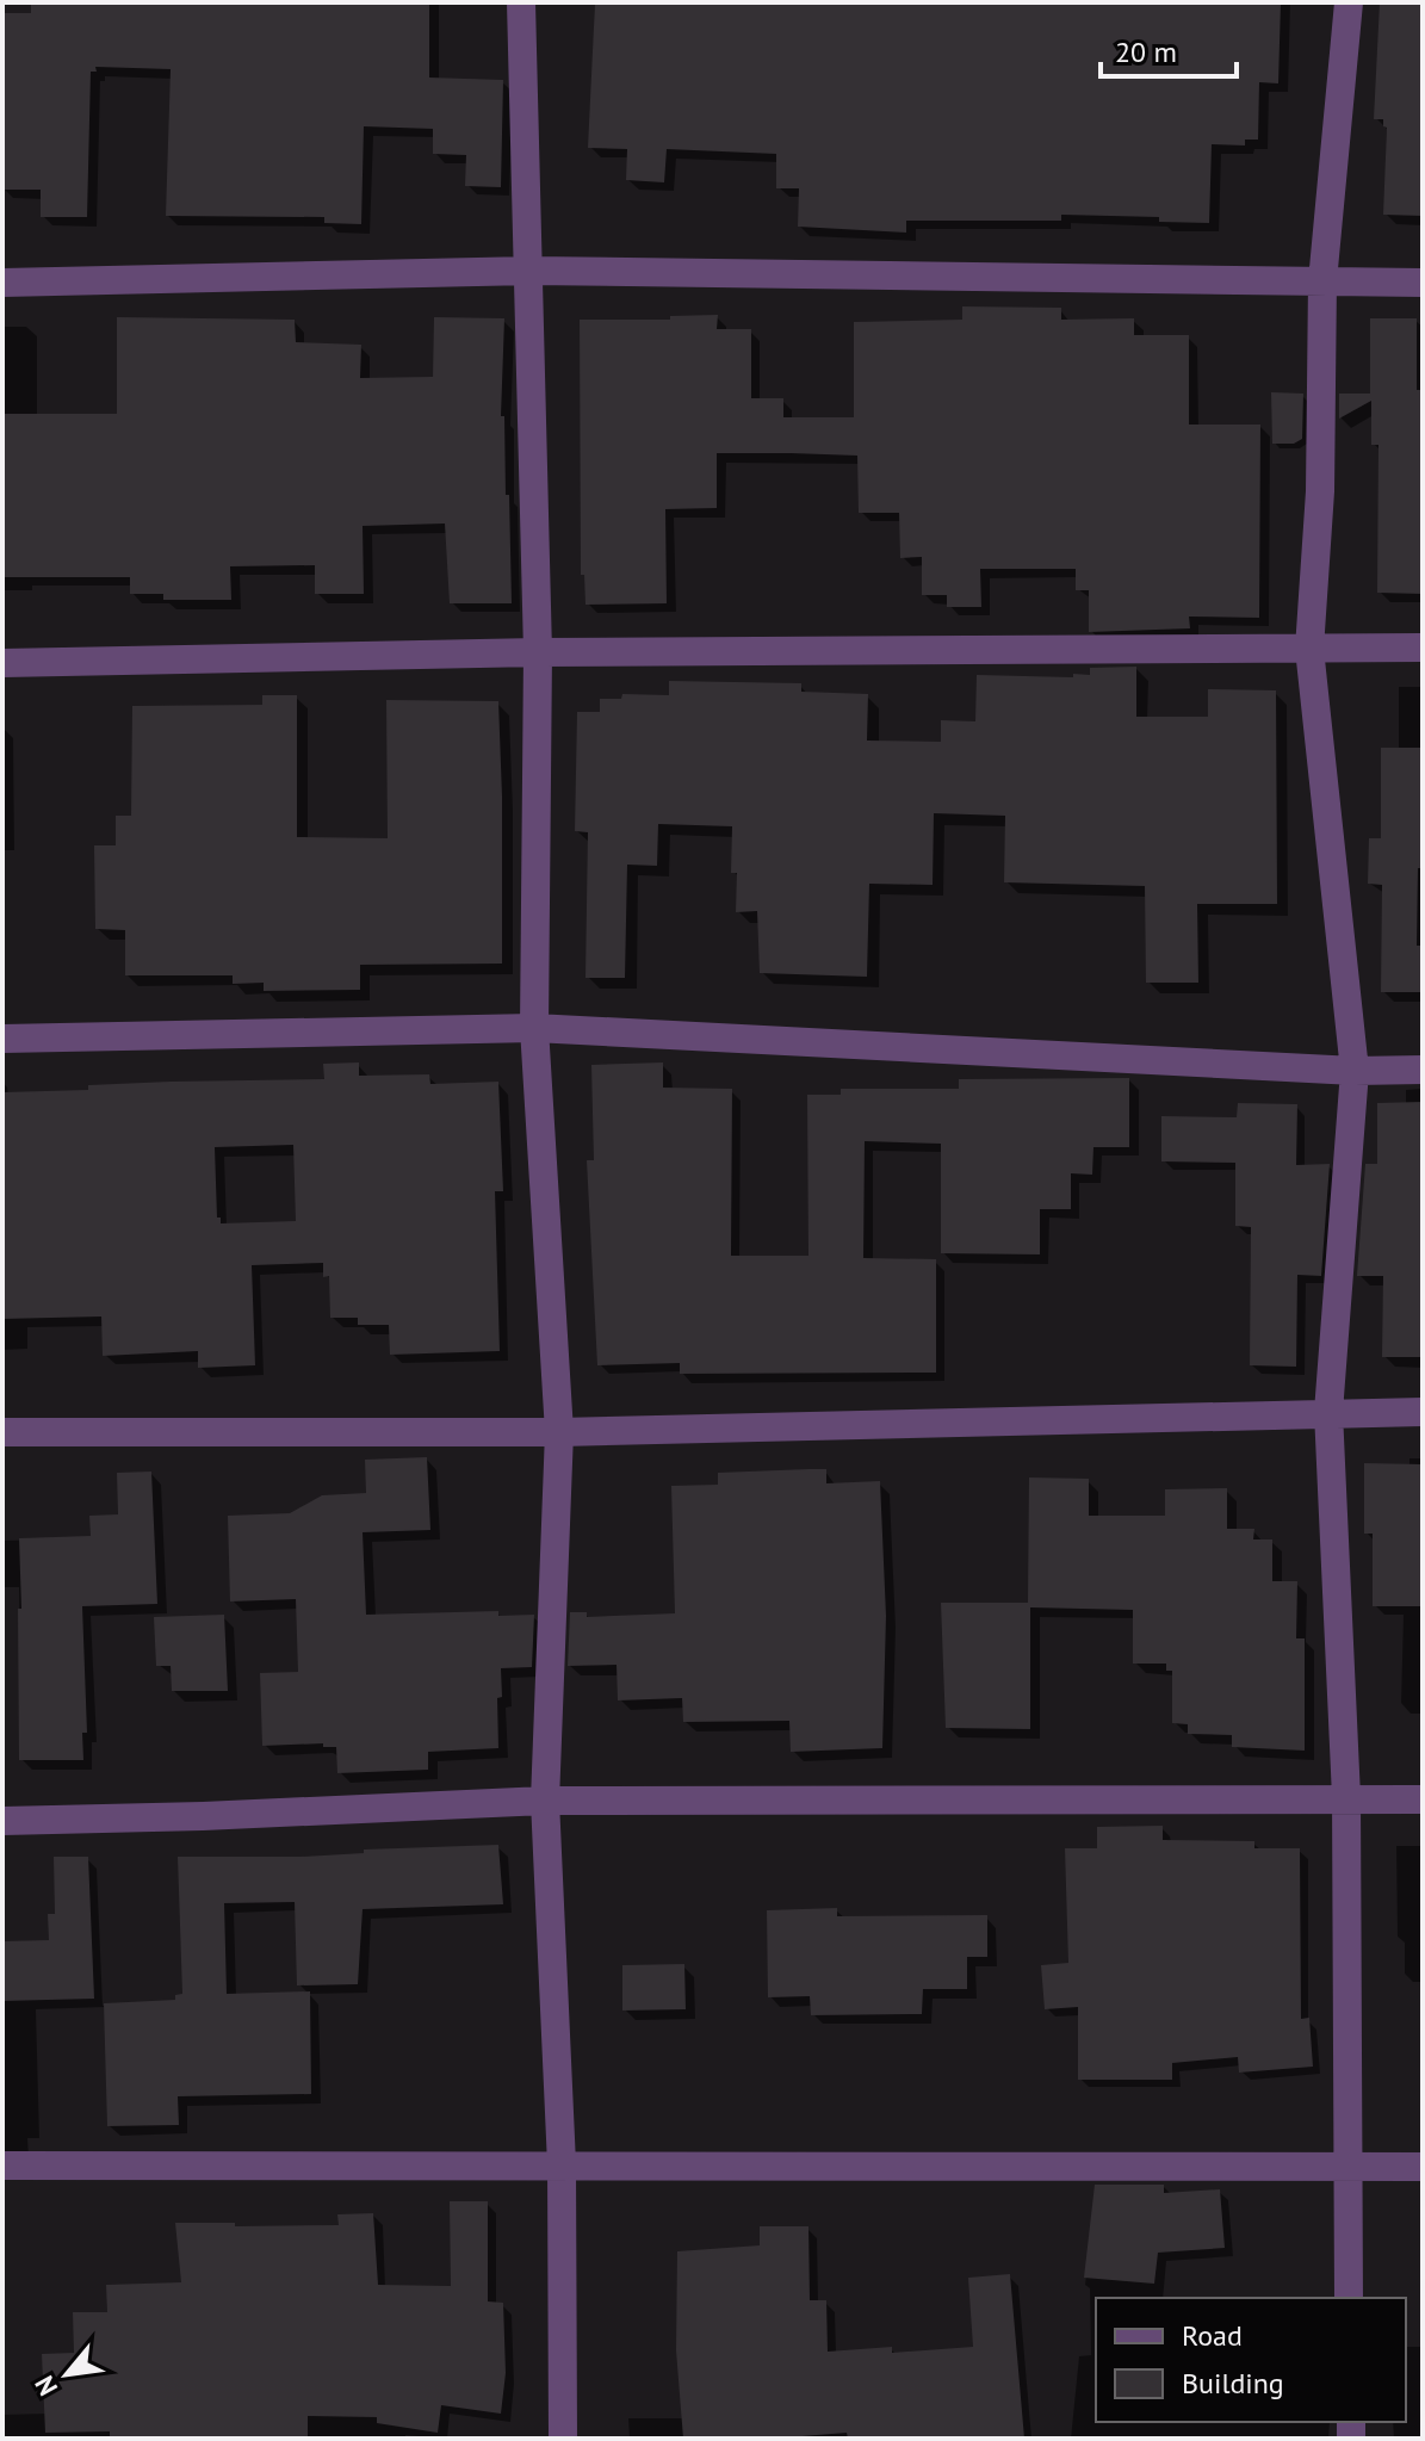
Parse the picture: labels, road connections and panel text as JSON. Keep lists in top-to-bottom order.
{
  "legend": ["Road", "Building"],
  "scale_bar": "20 m",
  "north": "bottom left"
}
